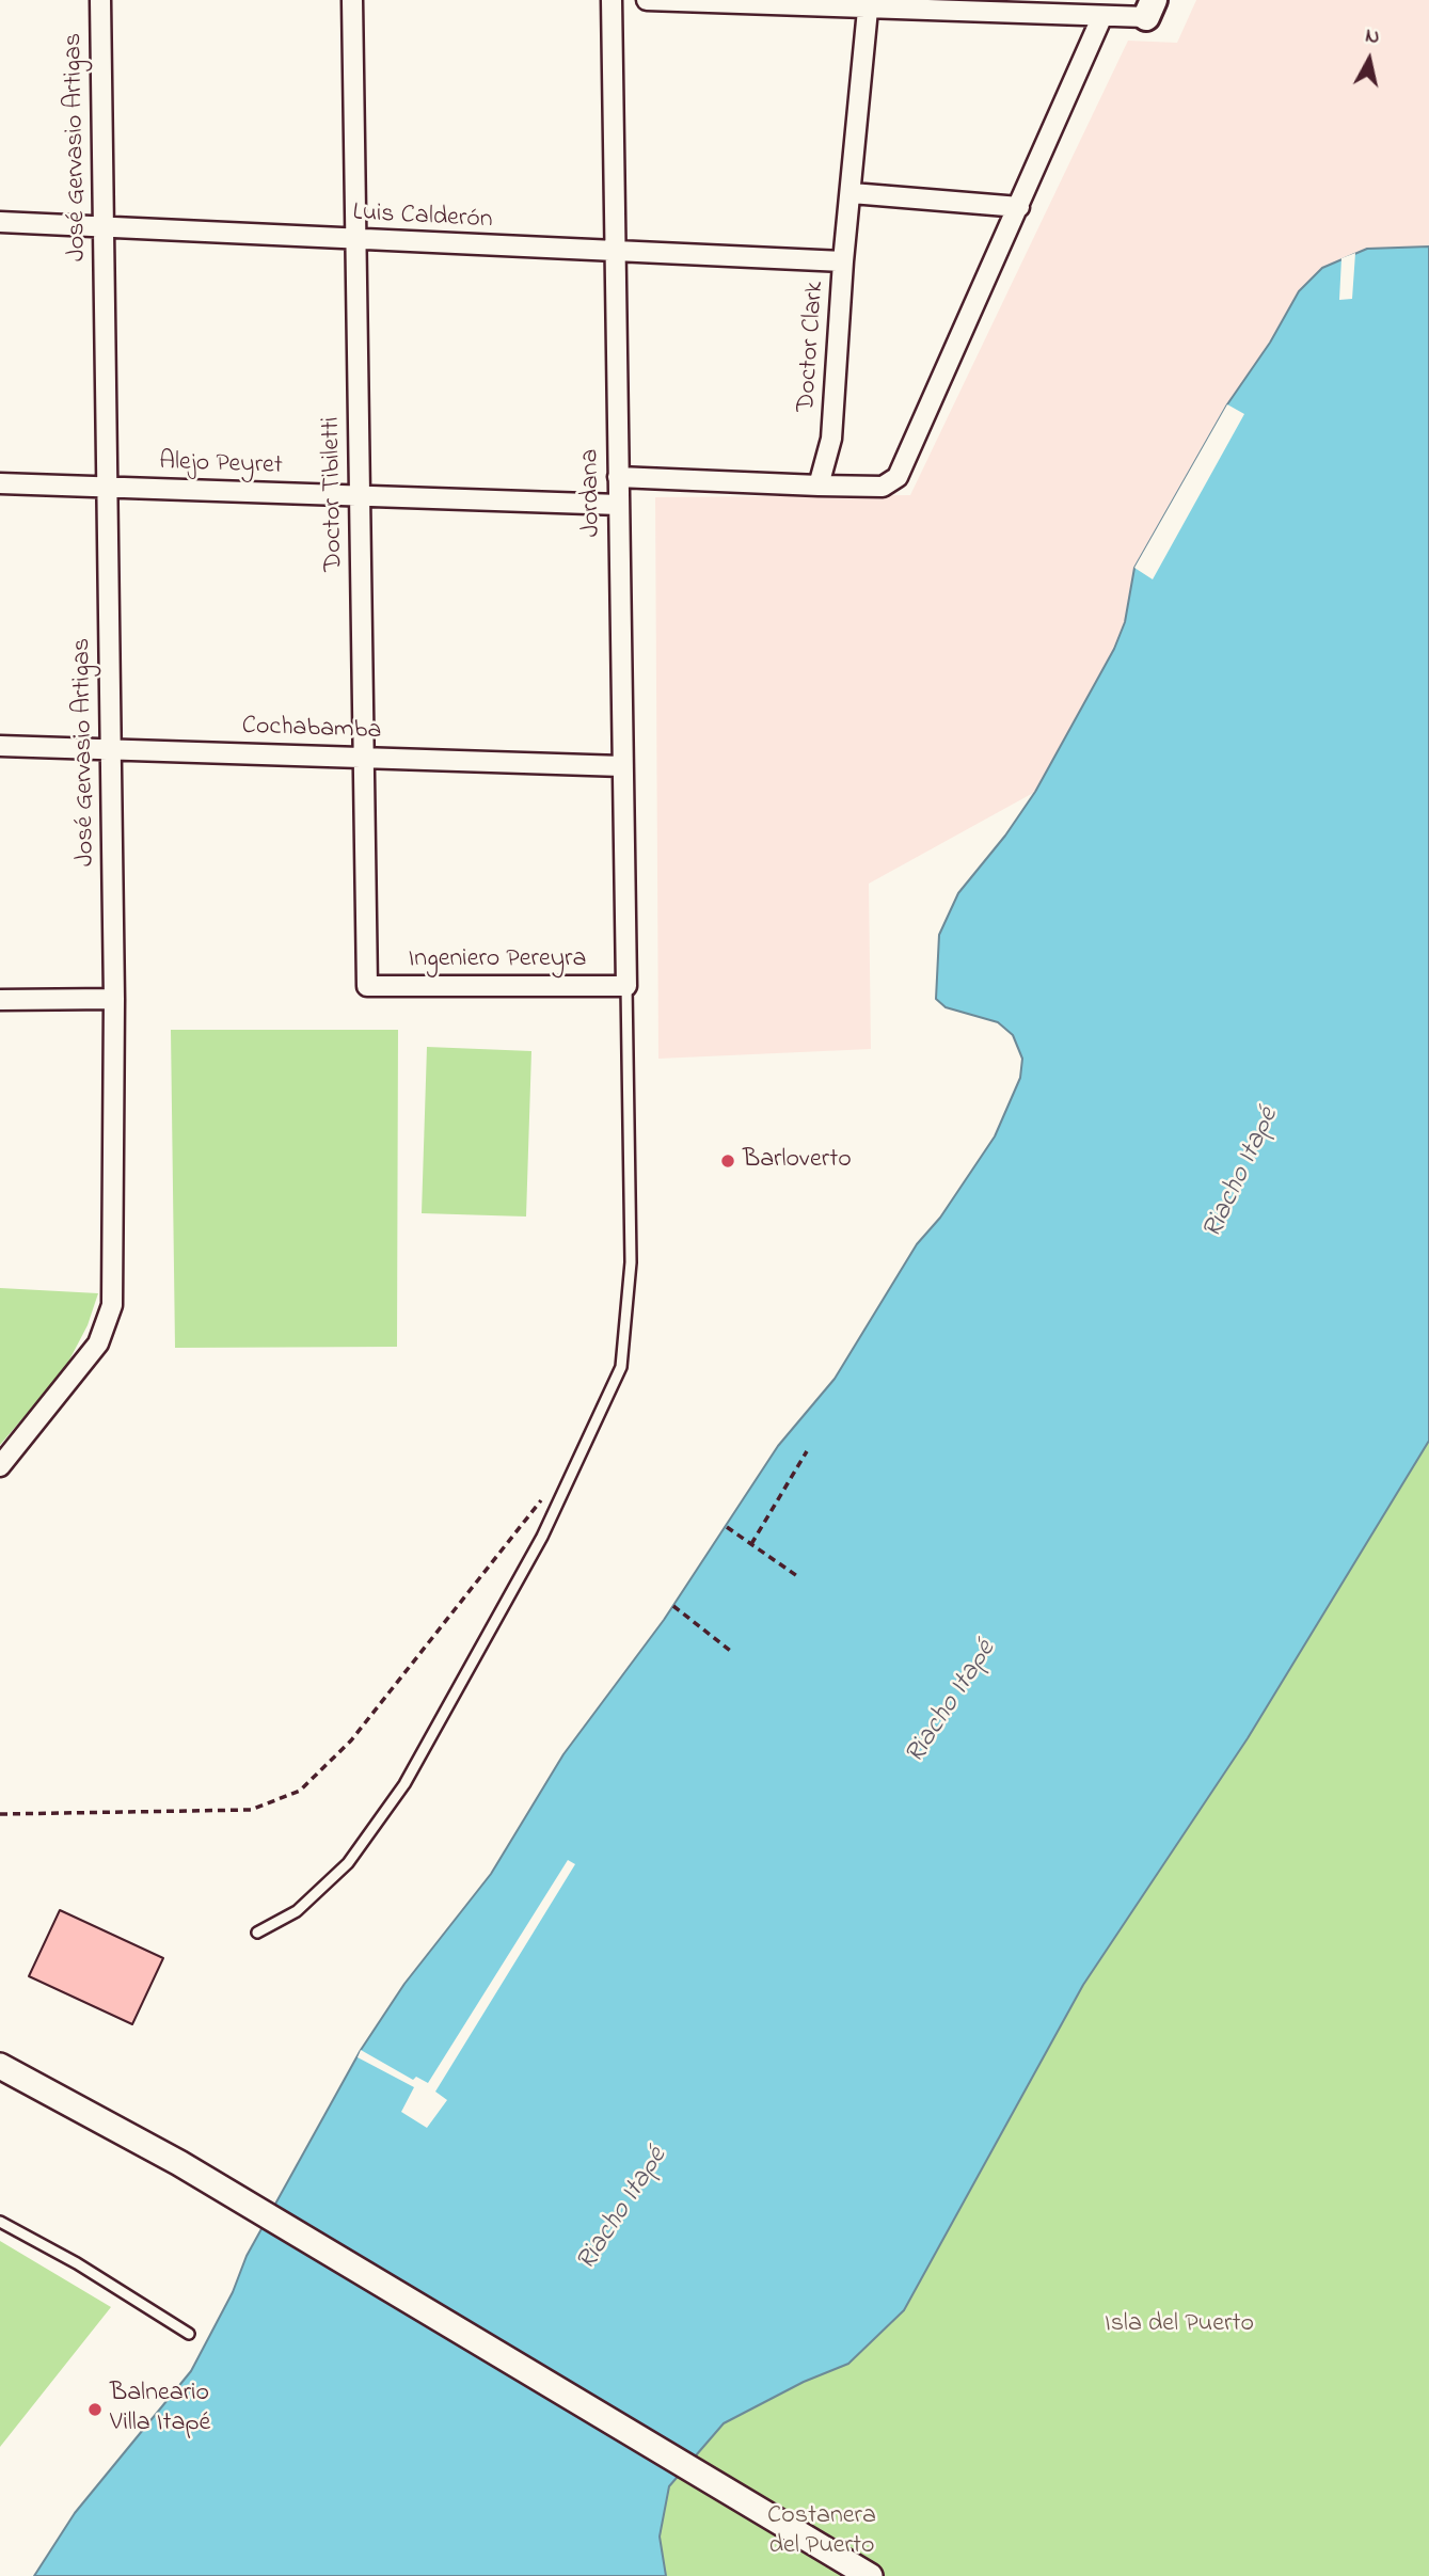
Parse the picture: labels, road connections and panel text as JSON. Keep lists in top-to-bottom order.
{
  "streets": {
    "street": [
      "José Gervasio Artigas",
      "Luis Calderón",
      "Doctor Clark",
      "Alejo Peyret",
      "Jordana",
      "Doctor Tibiletti",
      "Cochabamba",
      "Ingeniero Pereyra"
    ]
  },
  "crossings": [
    ["José Gervasio Artigas", "Luis Calderón"],
    ["José Gervasio Artigas", "Alejo Peyret"],
    ["José Gervasio Artigas", "Cochabamba"],
    ["Luis Calderón", "Doctor Clark"],
    ["Luis Calderón", "Jordana"],
    ["Luis Calderón", "Doctor Tibiletti"],
    ["Alejo Peyret", "Jordana"],
    ["Alejo Peyret", "Doctor Tibiletti"],
    ["Jordana", "Cochabamba"],
    ["Jordana", "Ingeniero Pereyra"],
    ["Doctor Tibiletti", "Cochabamba"],
    ["Doctor Tibiletti", "Ingeniero Pereyra"]
  ],
  "water": ["Riacho Itapé"],
  "parks": ["Isla del Puerto", "Costanera del Puerto"],
  "places": ["Barloverto", "Balneario Villa Itapé"],
  "north": "top"
}
